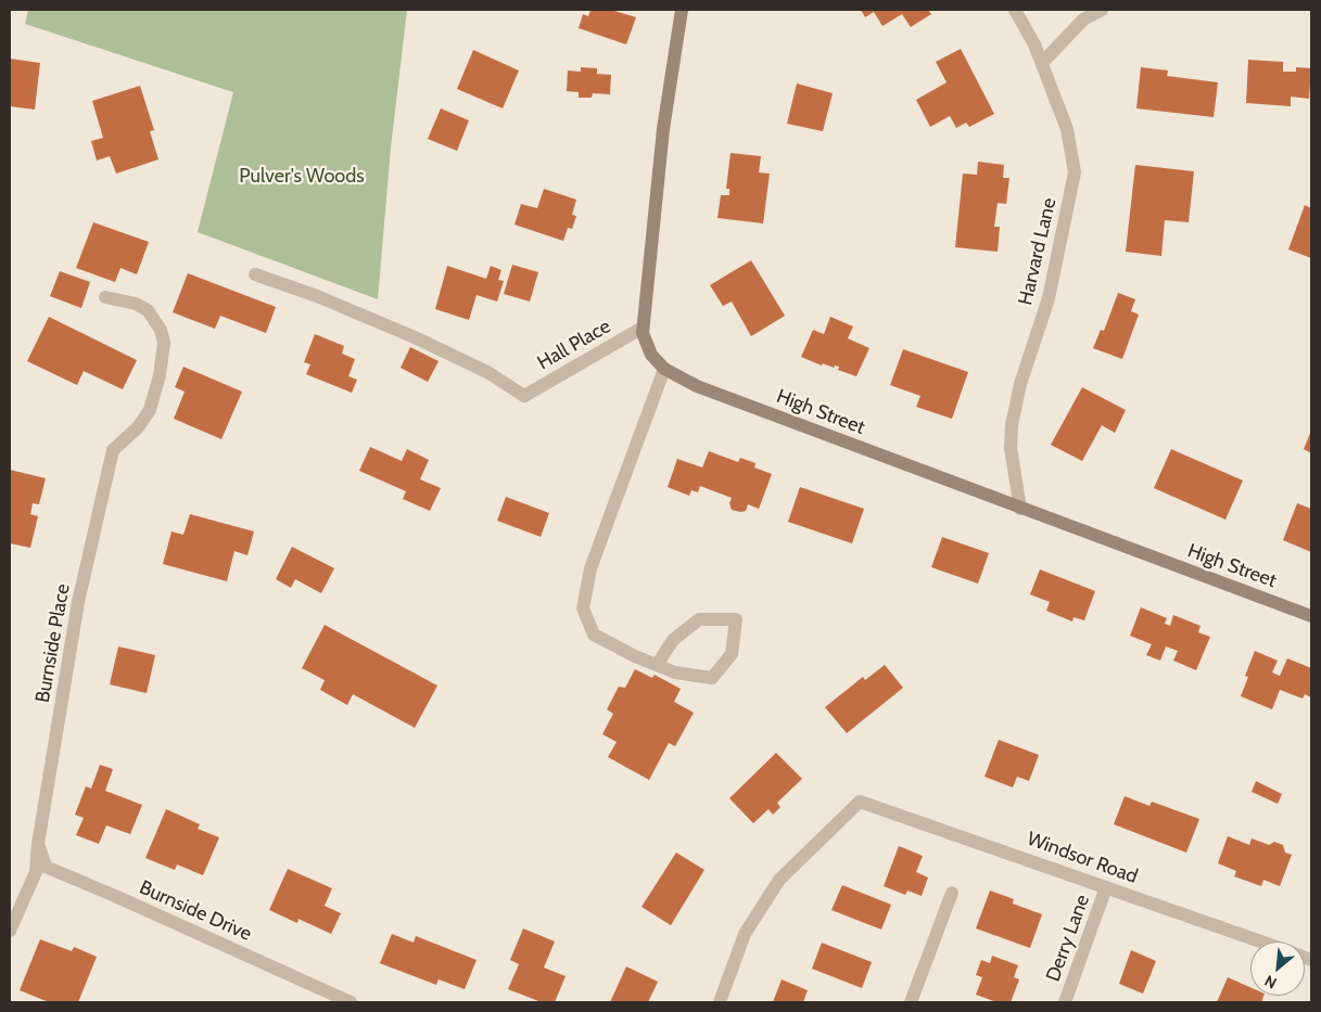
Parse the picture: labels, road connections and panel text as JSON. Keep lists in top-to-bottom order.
{
  "streets": {
    "street": [
      "Harvard Lane",
      "Hall Place",
      "High Street",
      "Burnside Place",
      "Windsor Road",
      "Burnside Drive",
      "Derry Lane"
    ]
  },
  "crossings": [
    ["Harvard Lane", "High Street"],
    ["Hall Place", "High Street"],
    ["Burnside Place", "Burnside Drive"],
    ["Windsor Road", "Derry Lane"]
  ],
  "parks": ["Pulver's Woods"],
  "north": "bottom left"
}
